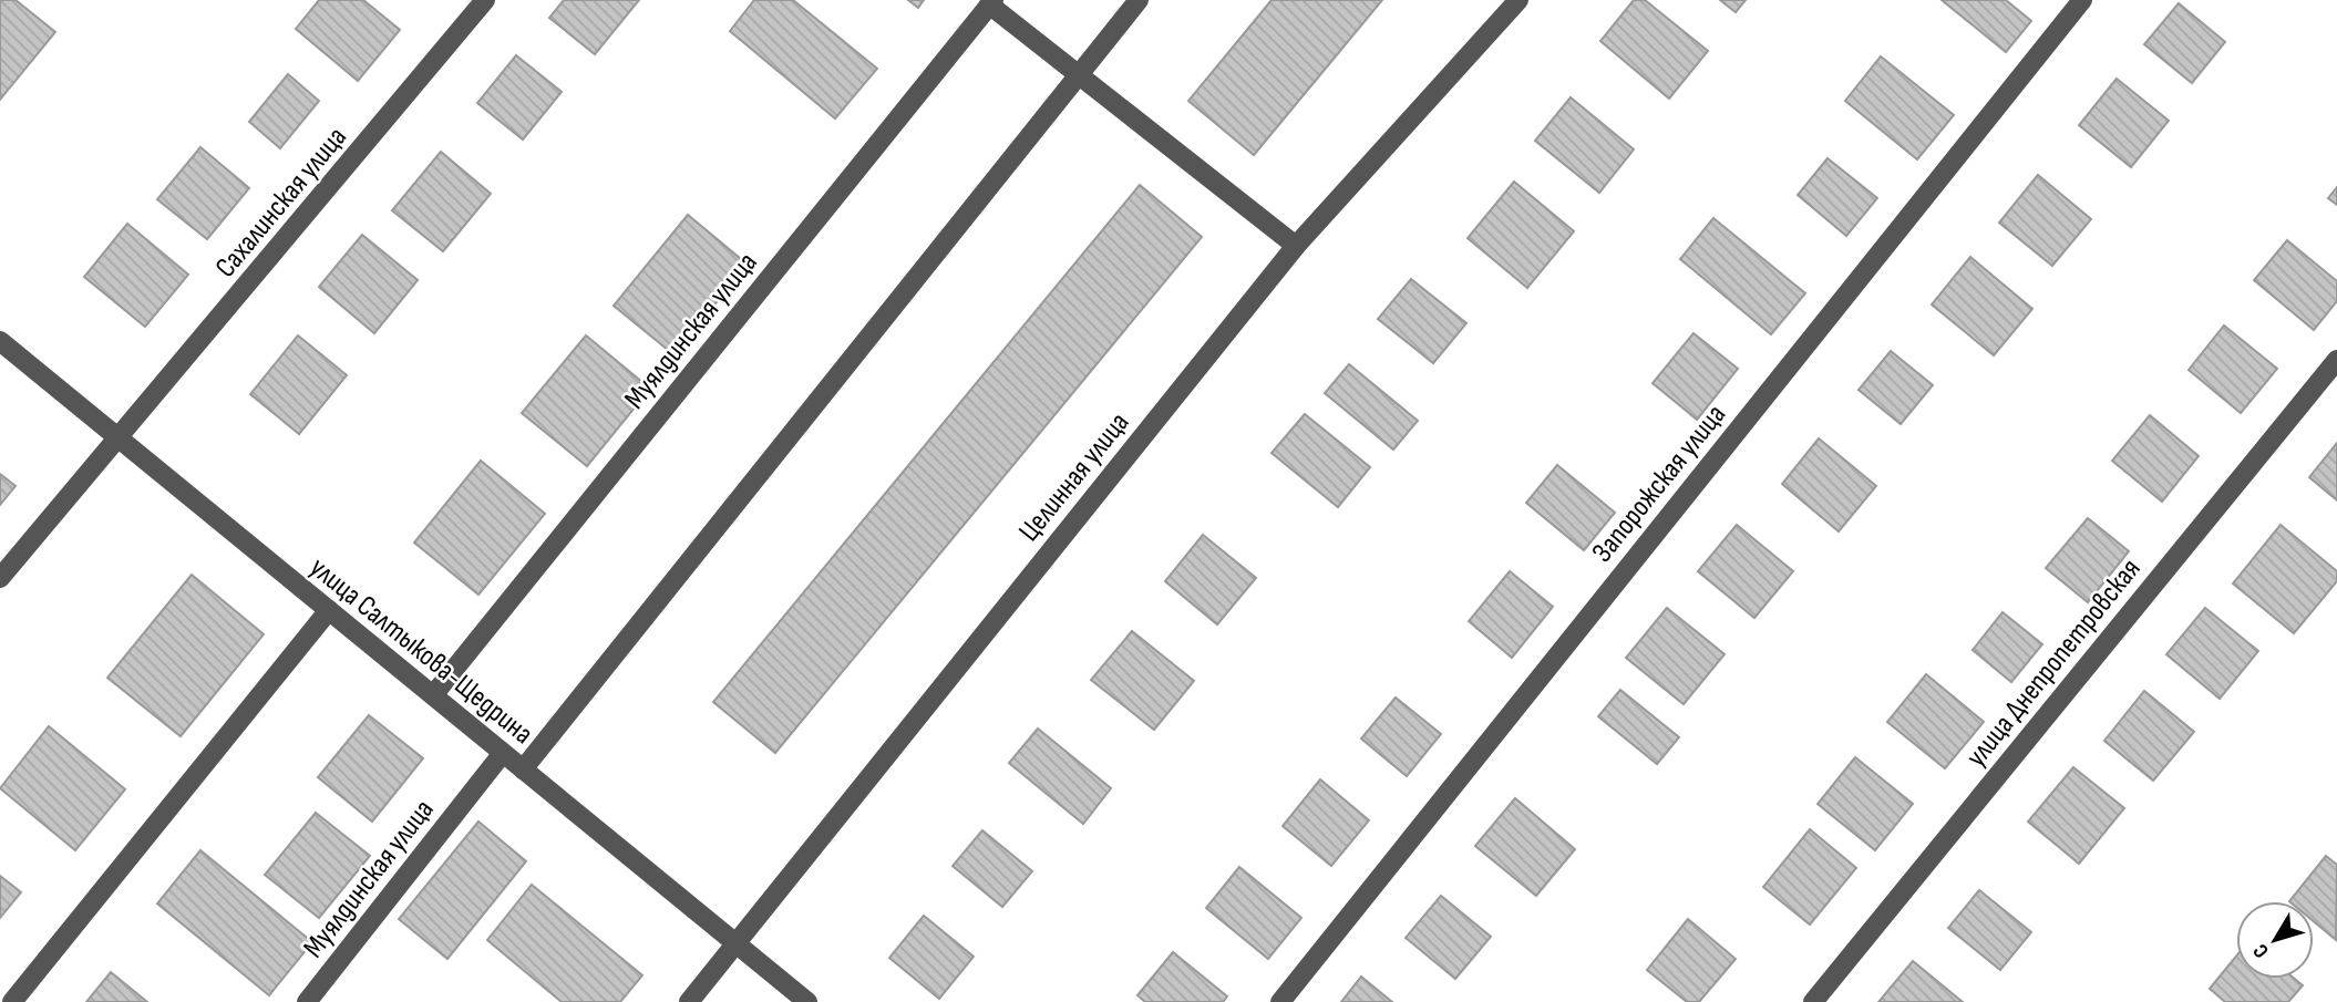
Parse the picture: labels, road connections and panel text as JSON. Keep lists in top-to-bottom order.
{
  "streets": {
    "street": [
      "Сахалинская улица",
      "Муялдинская улица",
      "Целинная улица",
      "Запорожская улица",
      "улица Салтыкова-Щедрина",
      "улица Днепропетровская"
    ]
  },
  "crossings": [
    ["Сахалинская улица", "улица Салтыкова-Щедрина"],
    ["Муялдинская улица", "улица Салтыкова-Щедрина"],
    ["Целинная улица", "улица Салтыкова-Щедрина"]
  ],
  "north": "bottom left"
}
